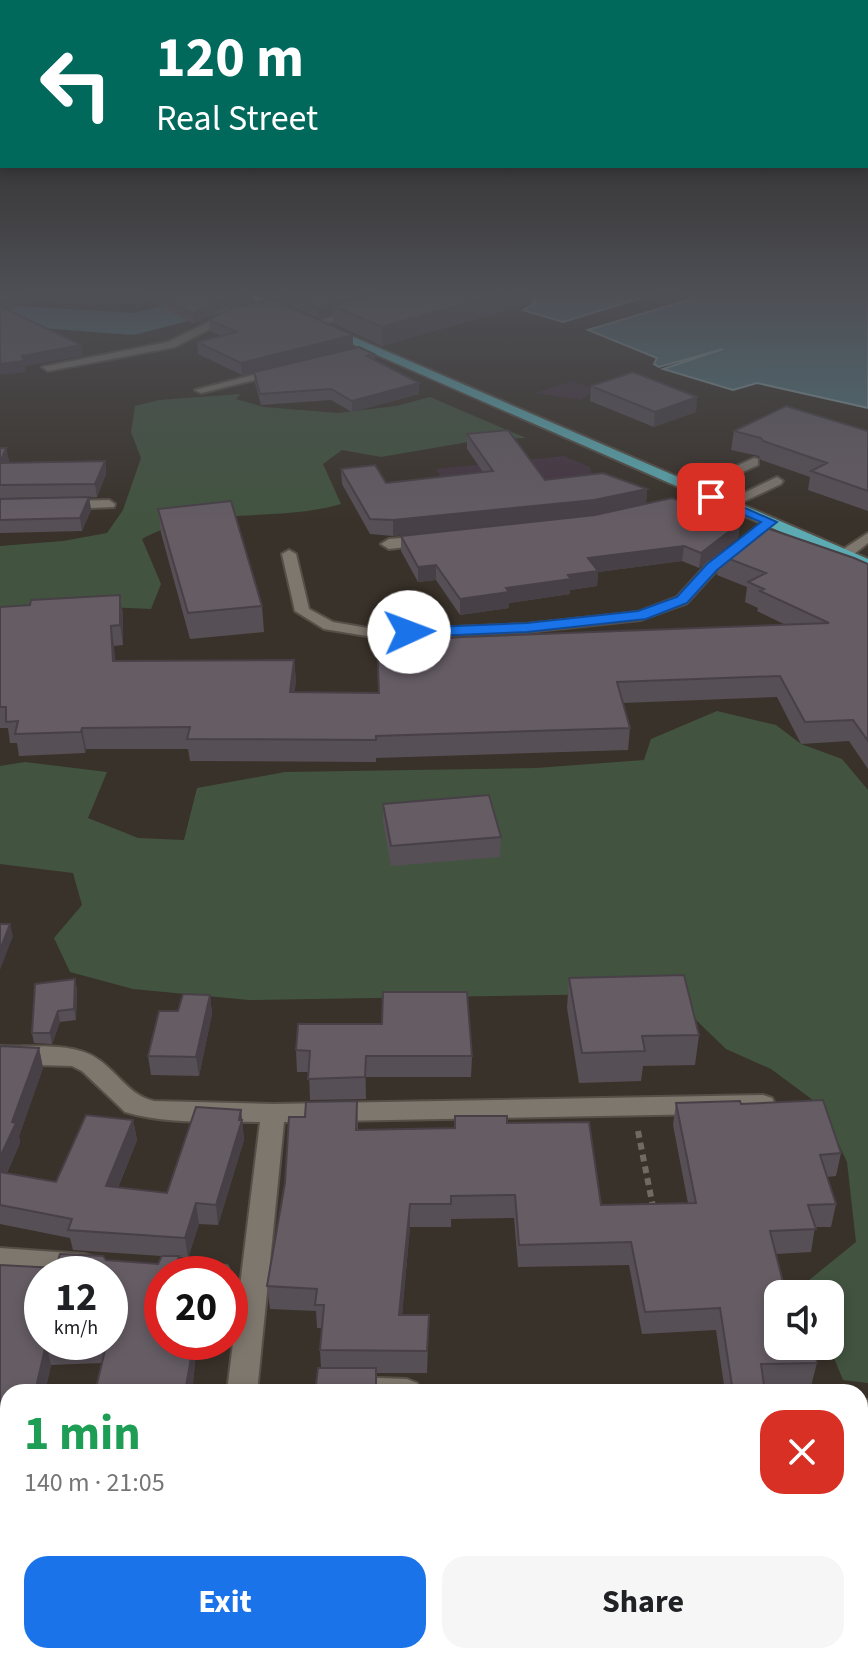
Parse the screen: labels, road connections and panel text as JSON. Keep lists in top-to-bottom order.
{
  "page": {
    "turn": ["120 m", "Real Street"],
    "speed": "12 km/h",
    "limit": "20",
    "heading": ["1 min", "140 m · 21:05"],
    "buttons": ["Exit", "Share"]
  }
}
